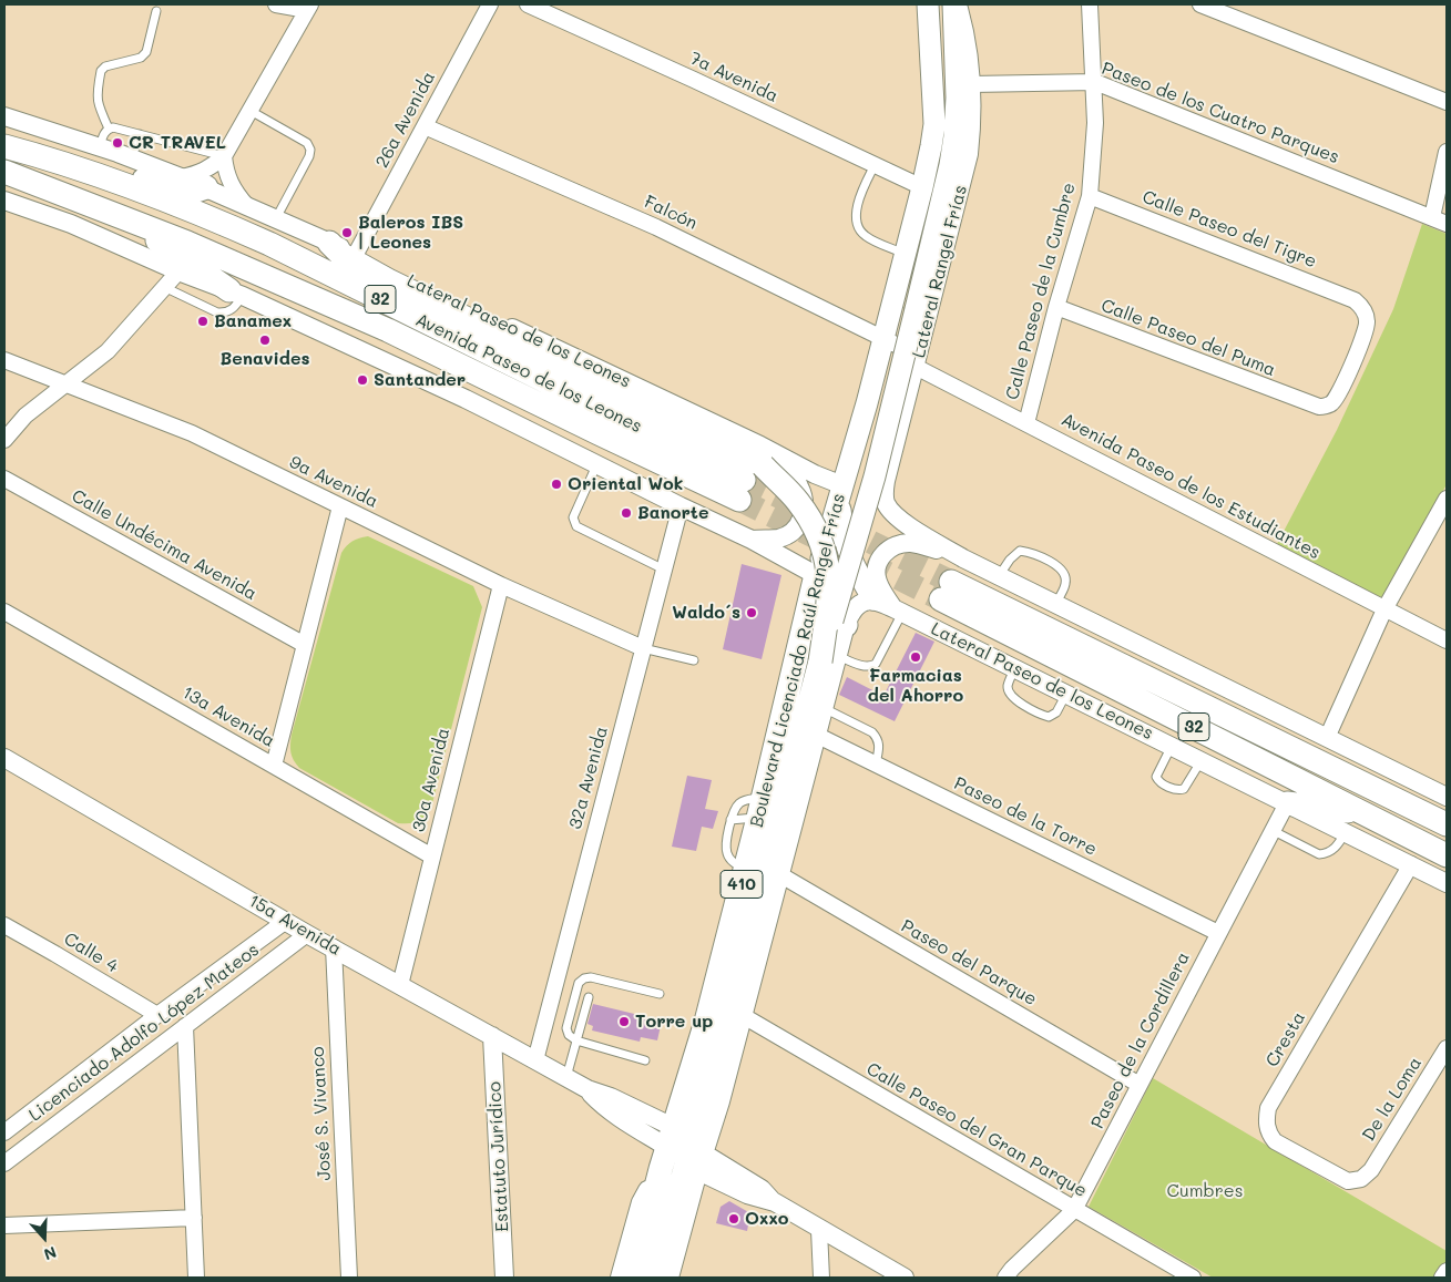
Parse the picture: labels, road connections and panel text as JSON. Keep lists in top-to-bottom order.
{
  "streets": {
    "main road": [
      "32",
      "Avenida Paseo de los Leones",
      "Boulevard Licenciado Raúl Rangel Frías",
      "410"
    ],
    "street": [
      "7a Avenida",
      "Paseo de los Cuatro Parques",
      "26a Avenida",
      "Falcón",
      "Calle Paseo del Tigre",
      "Lateral Rangel Frías",
      "Calle Paseo de la Cumbre",
      "Lateral Paseo de los Leones",
      "Calle Paseo del Puma",
      "9a Avenida",
      "Avenida Paseo de los Estudiantes",
      "Calle Undécima Avenida",
      "13a Avenida",
      "32a Avenida",
      "30a Avenida",
      "Paseo de la Torre",
      "15a Avenida",
      "Calle 4",
      "Paseo del Parque",
      "Licenciado Adolfo López Mateos",
      "Cresta",
      "Paseo de la Cordillera",
      "De la Loma",
      "José S. Vivanco",
      "Calle Paseo del Gran Parque",
      "Estatuto Jurídico"
    ]
  },
  "crossings": [
    ["Paseo de los Cuatro Parques", "Lateral Rangel Frías"],
    ["Paseo de los Cuatro Parques", "Calle Paseo de la Cumbre"],
    ["26a Avenida", "Falcón"],
    ["26a Avenida", "Lateral Paseo de los Leones"],
    ["Falcón", "Boulevard Licenciado Raúl Rangel Frías"],
    ["Calle Paseo del Tigre", "Calle Paseo de la Cumbre"],
    ["Calle Paseo del Tigre", "Calle Paseo del Puma"],
    ["Lateral Rangel Frías", "Avenida Paseo de los Estudiantes"],
    ["Lateral Rangel Frías", "Boulevard Licenciado Raúl Rangel Frías"],
    ["Calle Paseo de la Cumbre", "Calle Paseo del Puma"],
    ["Calle Paseo de la Cumbre", "Avenida Paseo de los Estudiantes"],
    ["Lateral Paseo de los Leones", "Avenida Paseo de los Leones"],
    ["Lateral Paseo de los Leones", "Boulevard Licenciado Raúl Rangel Frías"],
    ["Lateral Paseo de los Leones", "Cresta"],
    ["Lateral Paseo de los Leones", "Paseo de la Cordillera"],
    ["9a Avenida", "32a Avenida"],
    ["9a Avenida", "30a Avenida"],
    ["Boulevard Licenciado Raúl Rangel Frías", "15a Avenida"],
    ["13a Avenida", "30a Avenida"],
    ["32a Avenida", "15a Avenida"],
    ["30a Avenida", "15a Avenida"],
    ["Paseo de la Torre", "Paseo de la Cordillera"],
    ["15a Avenida", "Licenciado Adolfo López Mateos"],
    ["15a Avenida", "José S. Vivanco"],
    ["15a Avenida", "Estatuto Jurídico"],
    ["Calle 4", "Licenciado Adolfo López Mateos"],
    ["Paseo del Parque", "Paseo de la Cordillera"],
    ["Cresta", "De la Loma"],
    ["Paseo de la Cordillera", "Calle Paseo del Gran Parque"]
  ],
  "parks": ["Cumbres"],
  "places": [
    "CR TRAVEL",
    "Baleros IBS | Leones",
    "Banamex",
    "Benavides",
    "Santander",
    "Oriental Wok",
    "Banorte",
    "Waldo´s",
    "Farmacias del Ahorro",
    "Torre up",
    "Oxxo"
  ],
  "north": "bottom"
}
